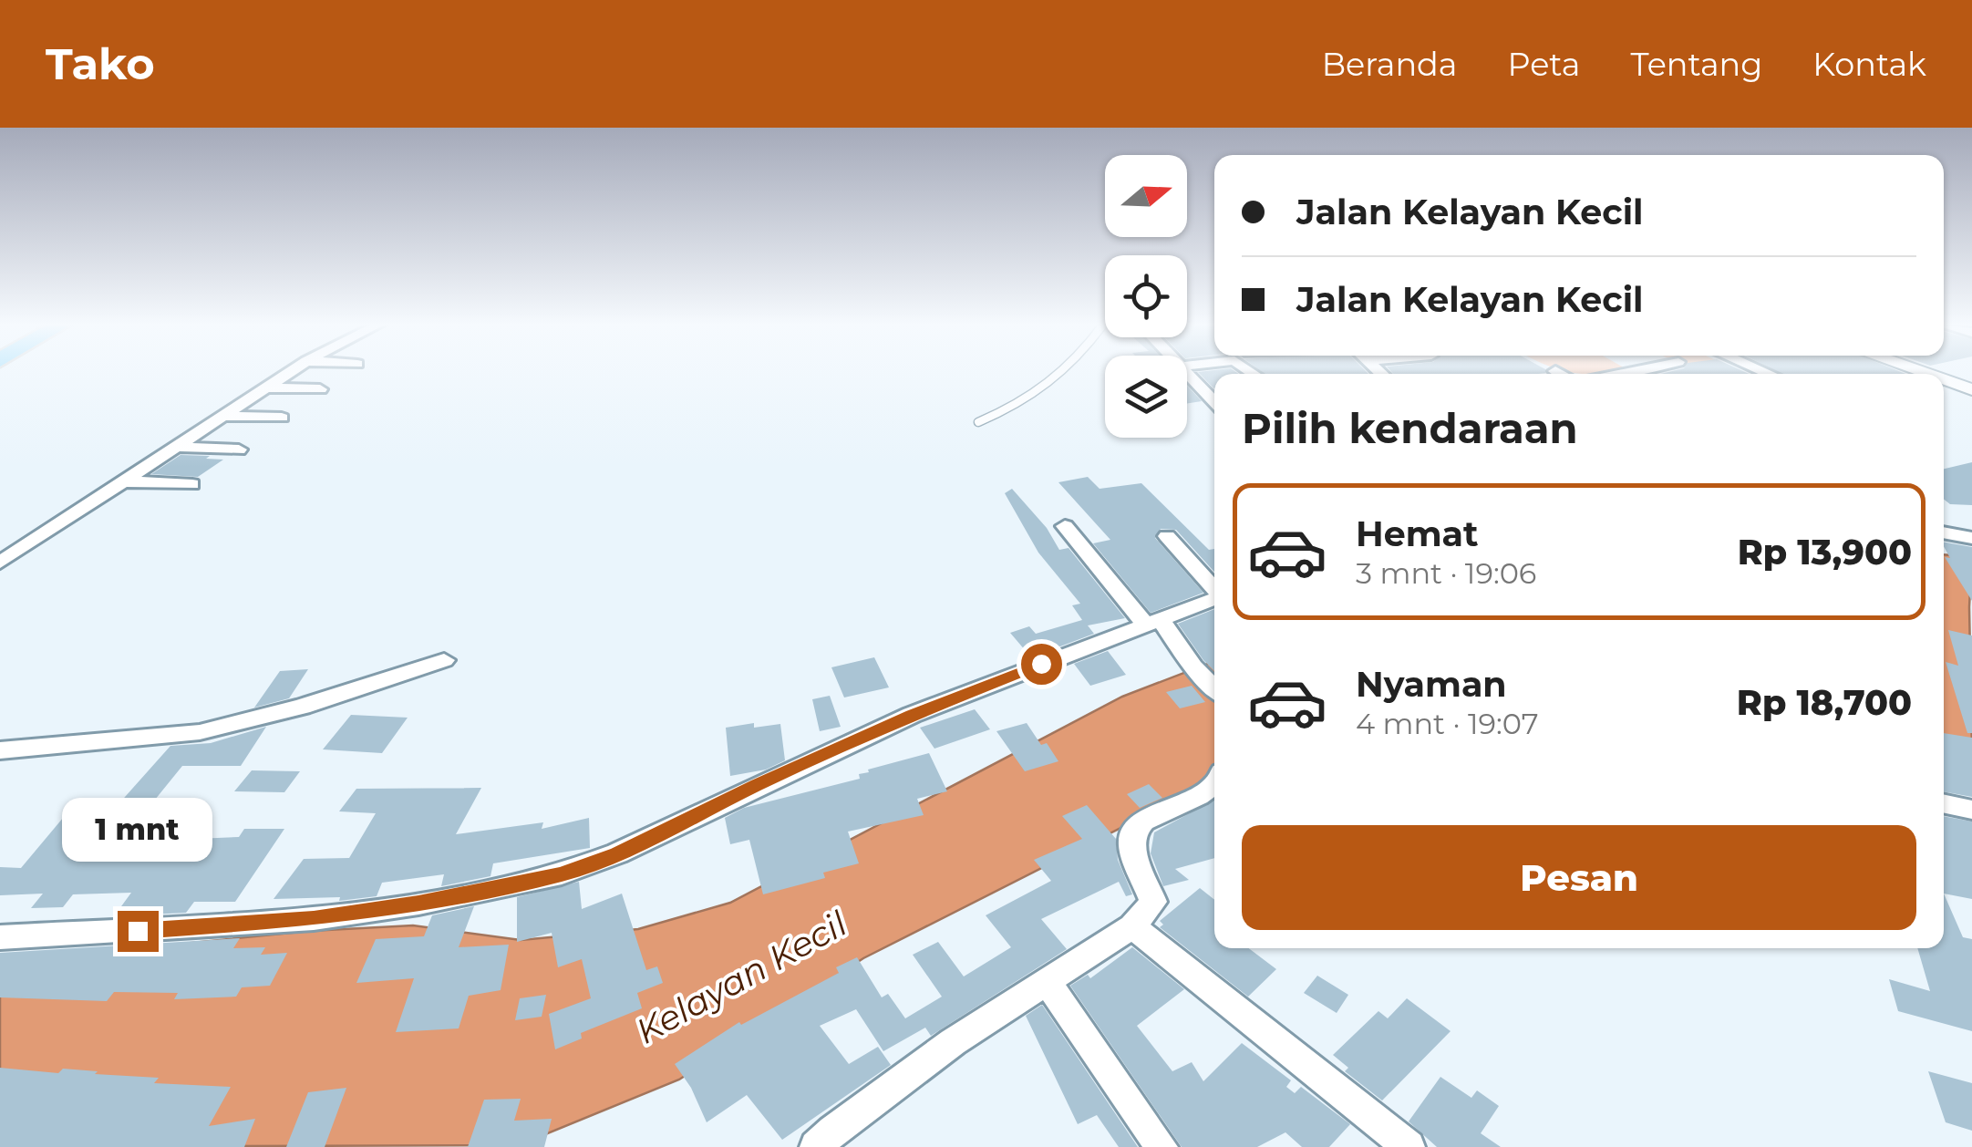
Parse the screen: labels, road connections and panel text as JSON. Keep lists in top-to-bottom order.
{
  "water": ["Kelayan Kecil"],
  "north": "right",
  "page": {
    "header": "Tako",
    "nav": [
      "Beranda",
      "Peta",
      "Tentang",
      "Kontak"
    ],
    "banner": ["Jalan Kelayan Kecil", "Jalan Kelayan Kecil"],
    "heading": "Pilih kendaraan",
    "list": [
      {
        "name": "Hemat",
        "note": "3 mnt · 19:06",
        "value": "Rp 13,900"
      },
      {
        "name": "Nyaman",
        "note": "4 mnt · 19:07",
        "value": "Rp 18,700"
      }
    ],
    "bubble": "1 mnt",
    "buttons": "Pesan"
  }
}
